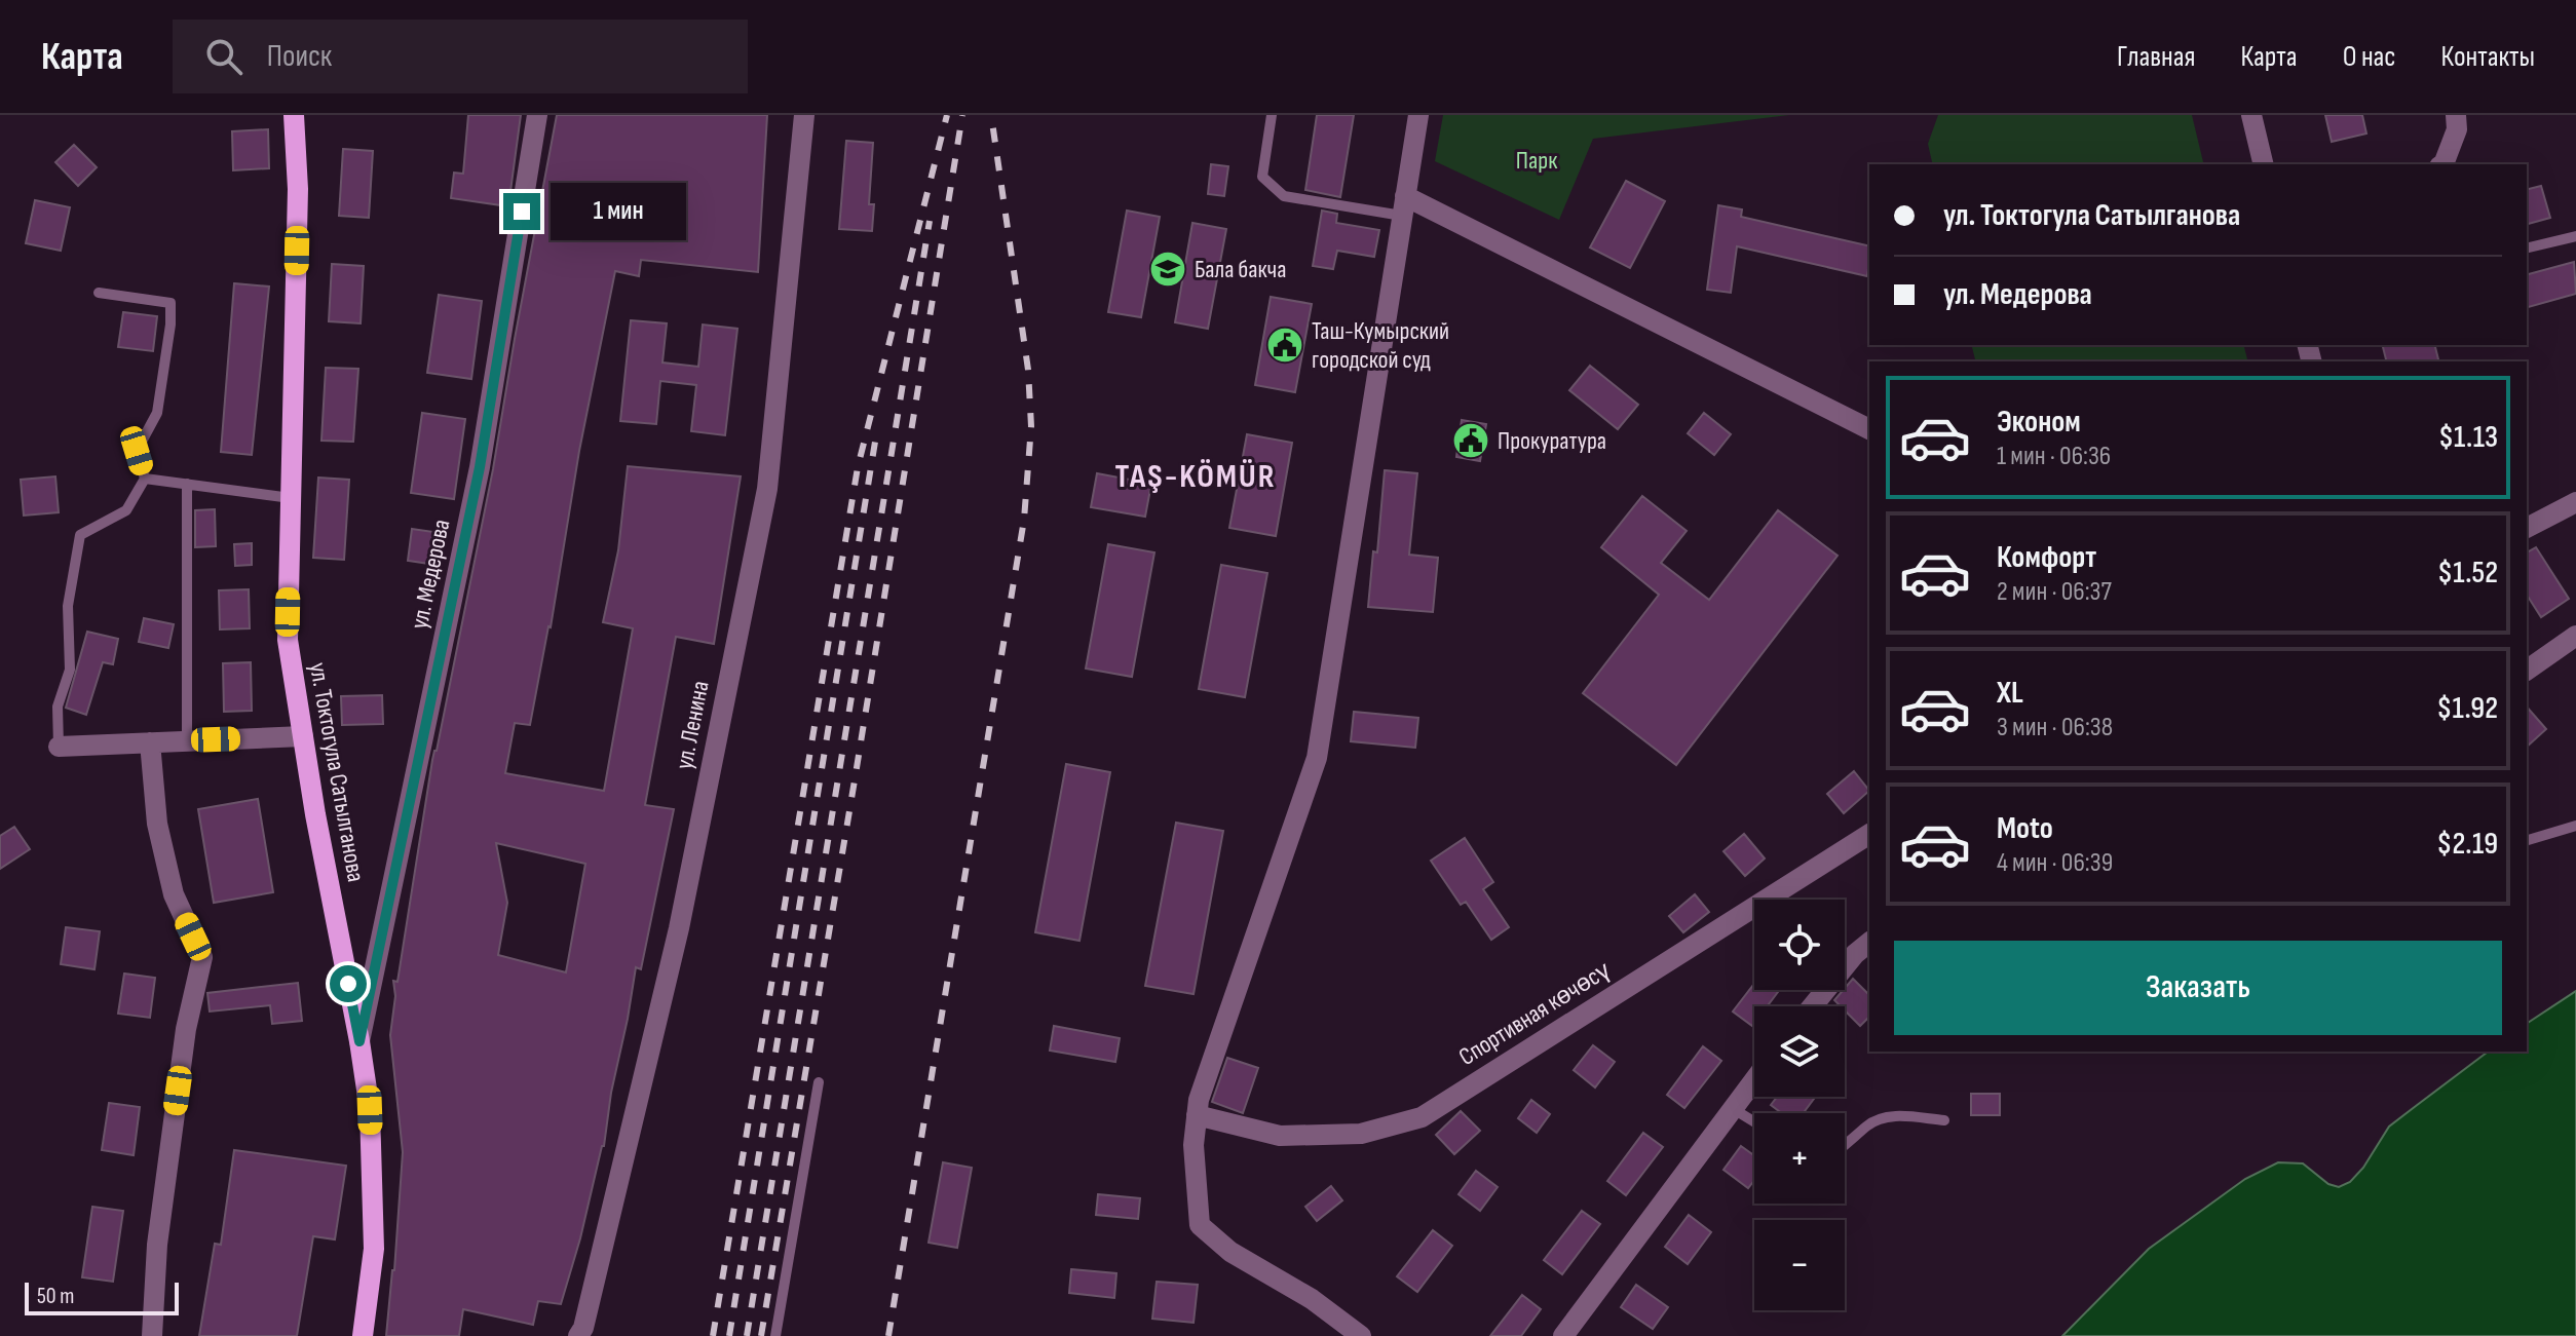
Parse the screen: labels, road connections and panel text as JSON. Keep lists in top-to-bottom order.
{
  "streets": {
    "main road": ["ул. Токтогула Сатылганова"],
    "street": ["ул. Медерова", "ул. Ленина", "Спортивная көчөсү"]
  },
  "crossings": [
    ["ул. Медерова", "ул. Токтогула Сатылганова"]
  ],
  "districts": ["TAŞ-KÖMÜR"],
  "parks": ["Парк"],
  "places": {
    "school or university": ["Бала бакча"],
    "public building": ["Таш-Кумырский городской суд", "Прокуратура"]
  },
  "scale_bar": "50 m",
  "page": {
    "header": "Карта",
    "search": "Поиск",
    "nav": [
      "Главная",
      "Карта",
      "О нас",
      "Контакты"
    ],
    "banner": ["ул. Токтогула Сатылганова", "ул. Медерова"],
    "bubble": "1 мин",
    "list": [
      {
        "name": "Эконом",
        "note": "1 мин · 06:36",
        "value": "$1.13"
      },
      {
        "name": "Комфорт",
        "note": "2 мин · 06:37",
        "value": "$1.52"
      },
      {
        "name": "XL",
        "note": "3 мин · 06:38",
        "value": "$1.92"
      },
      {
        "name": "Moto",
        "note": "4 мин · 06:39",
        "value": "$2.19"
      }
    ],
    "map_buttons": ["+", "−"],
    "buttons": "Заказать",
    "scale": "50 m"
  }
}
